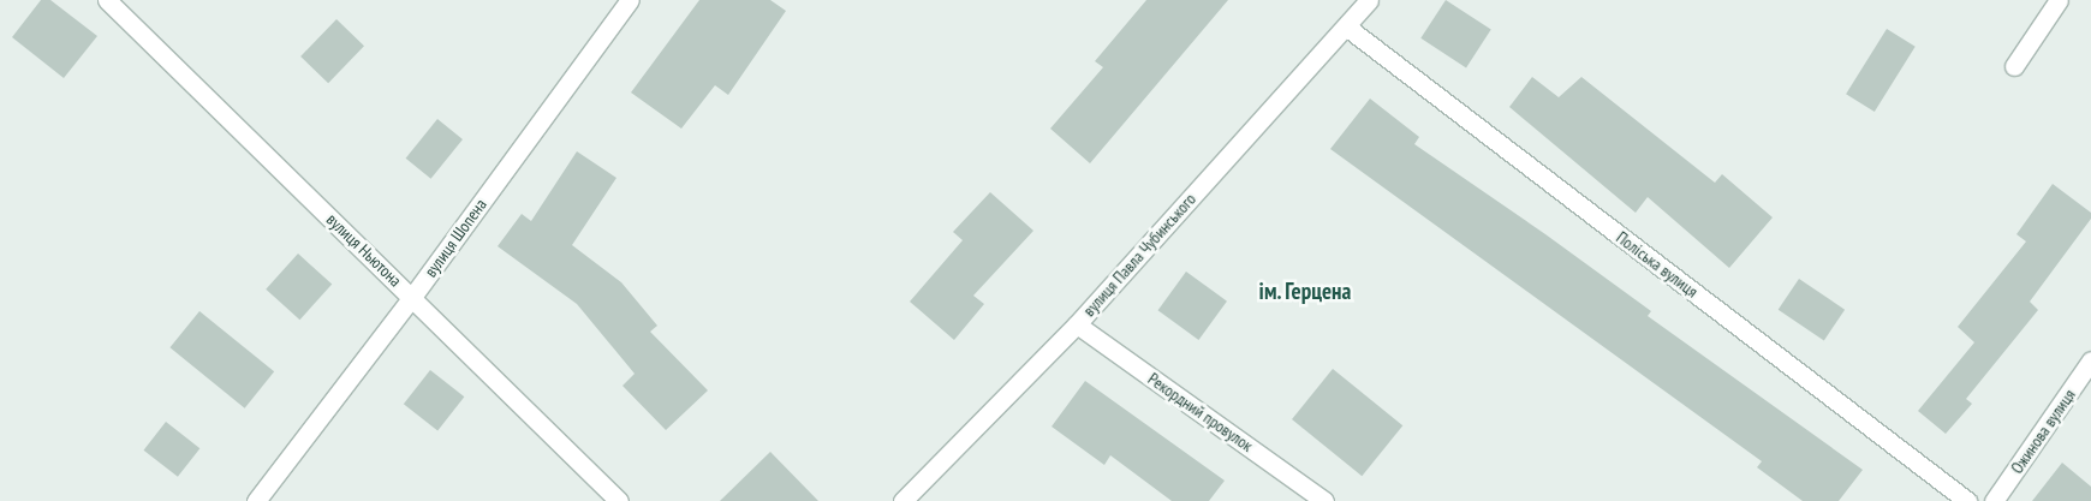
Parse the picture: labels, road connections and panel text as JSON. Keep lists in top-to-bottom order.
{
  "streets": {
    "street": [
      "вулиця Шопена",
      "вулиця Ньютона",
      "вулиця Павла Чубинського",
      "Поліська вулиця",
      "Рекордний провулок",
      "Ожинова вулиця"
    ]
  },
  "crossings": [
    ["вулиця Шопена", "вулиця Ньютона"],
    ["вулиця Павла Чубинського", "Поліська вулиця"],
    ["вулиця Павла Чубинського", "Рекордний провулок"]
  ],
  "districts": ["ім. Герцена"]
}
